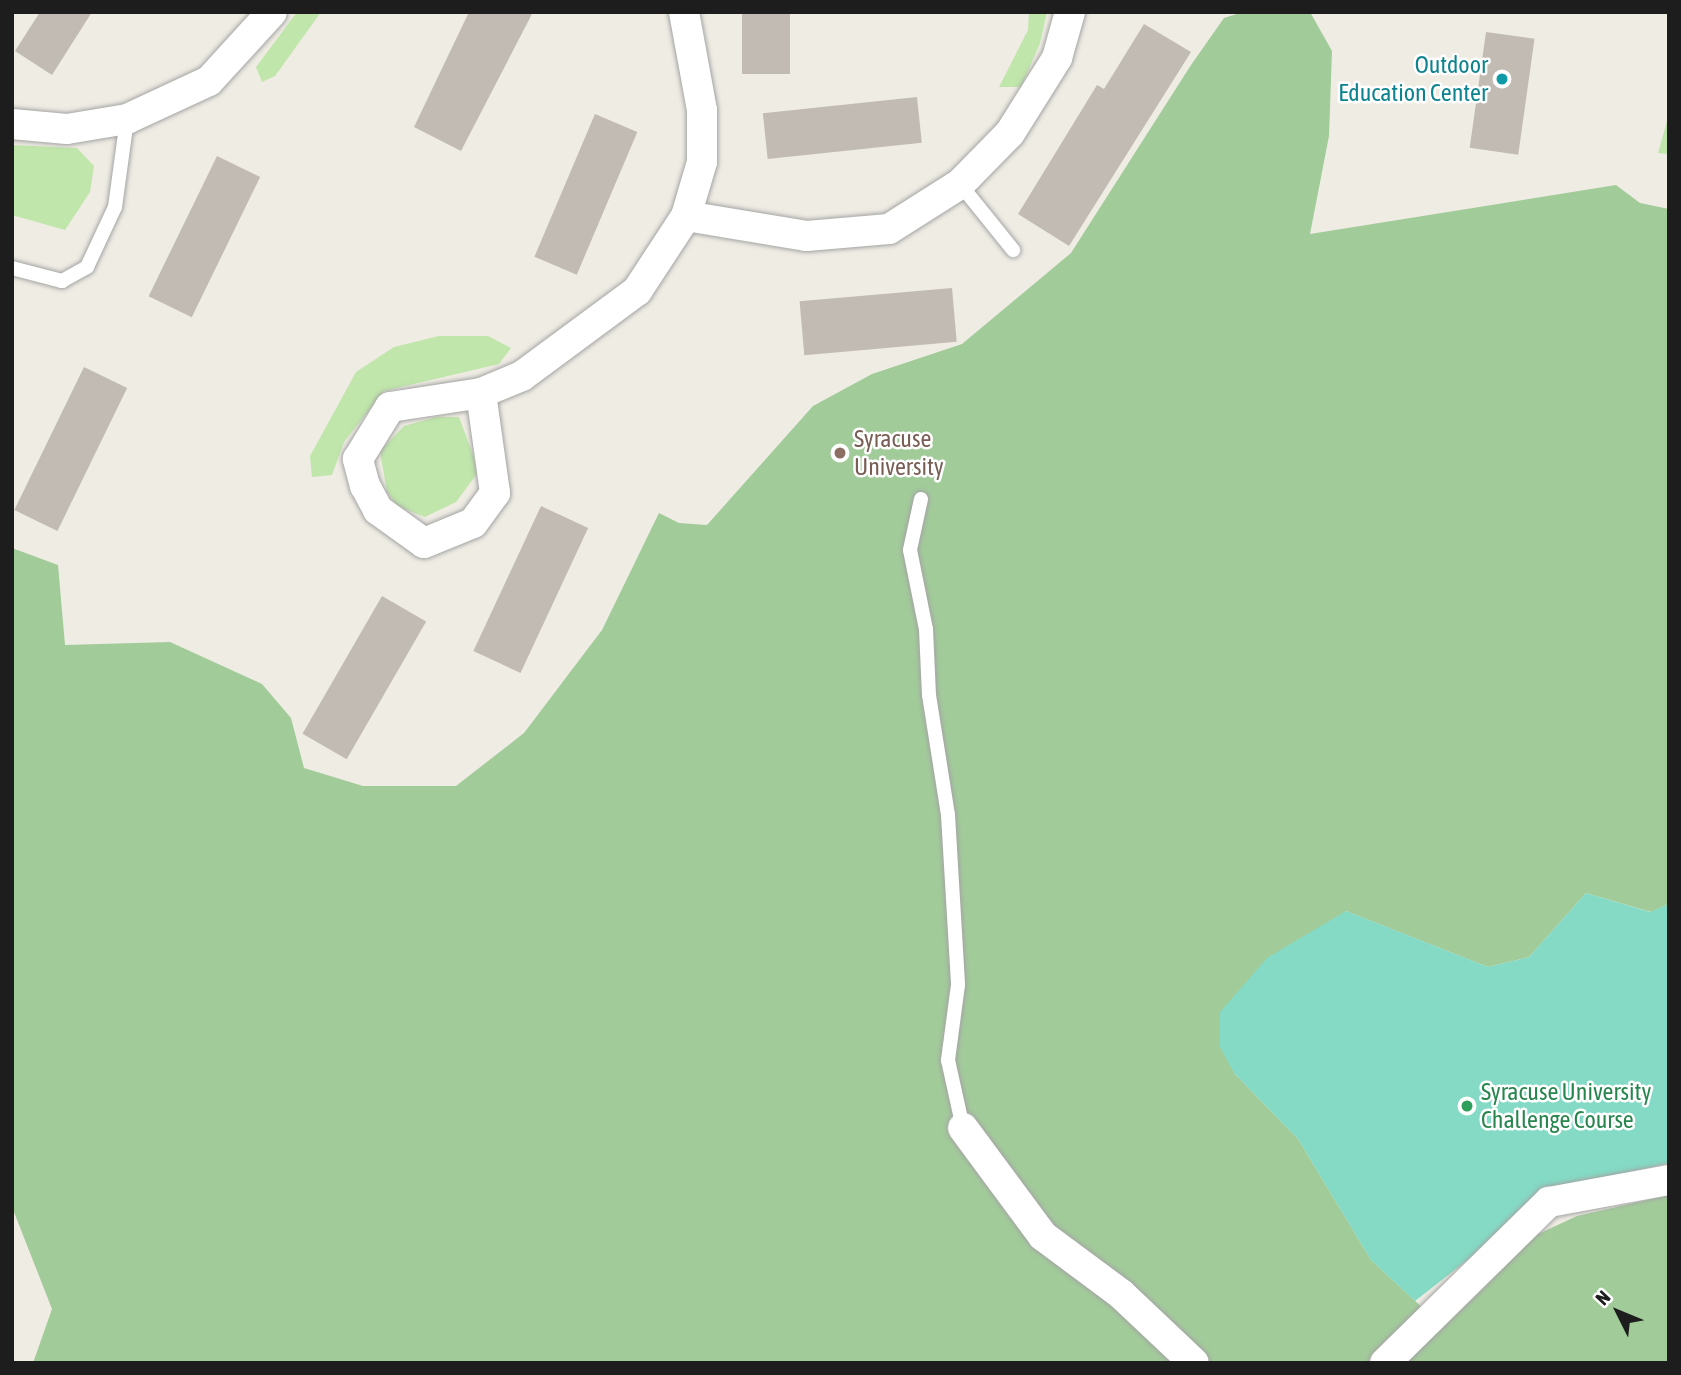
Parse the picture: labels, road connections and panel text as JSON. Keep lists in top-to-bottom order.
{
  "places": ["Outdoor Education Center", "Syracuse University", "Syracuse University Challenge Course"],
  "north": "top left"
}
